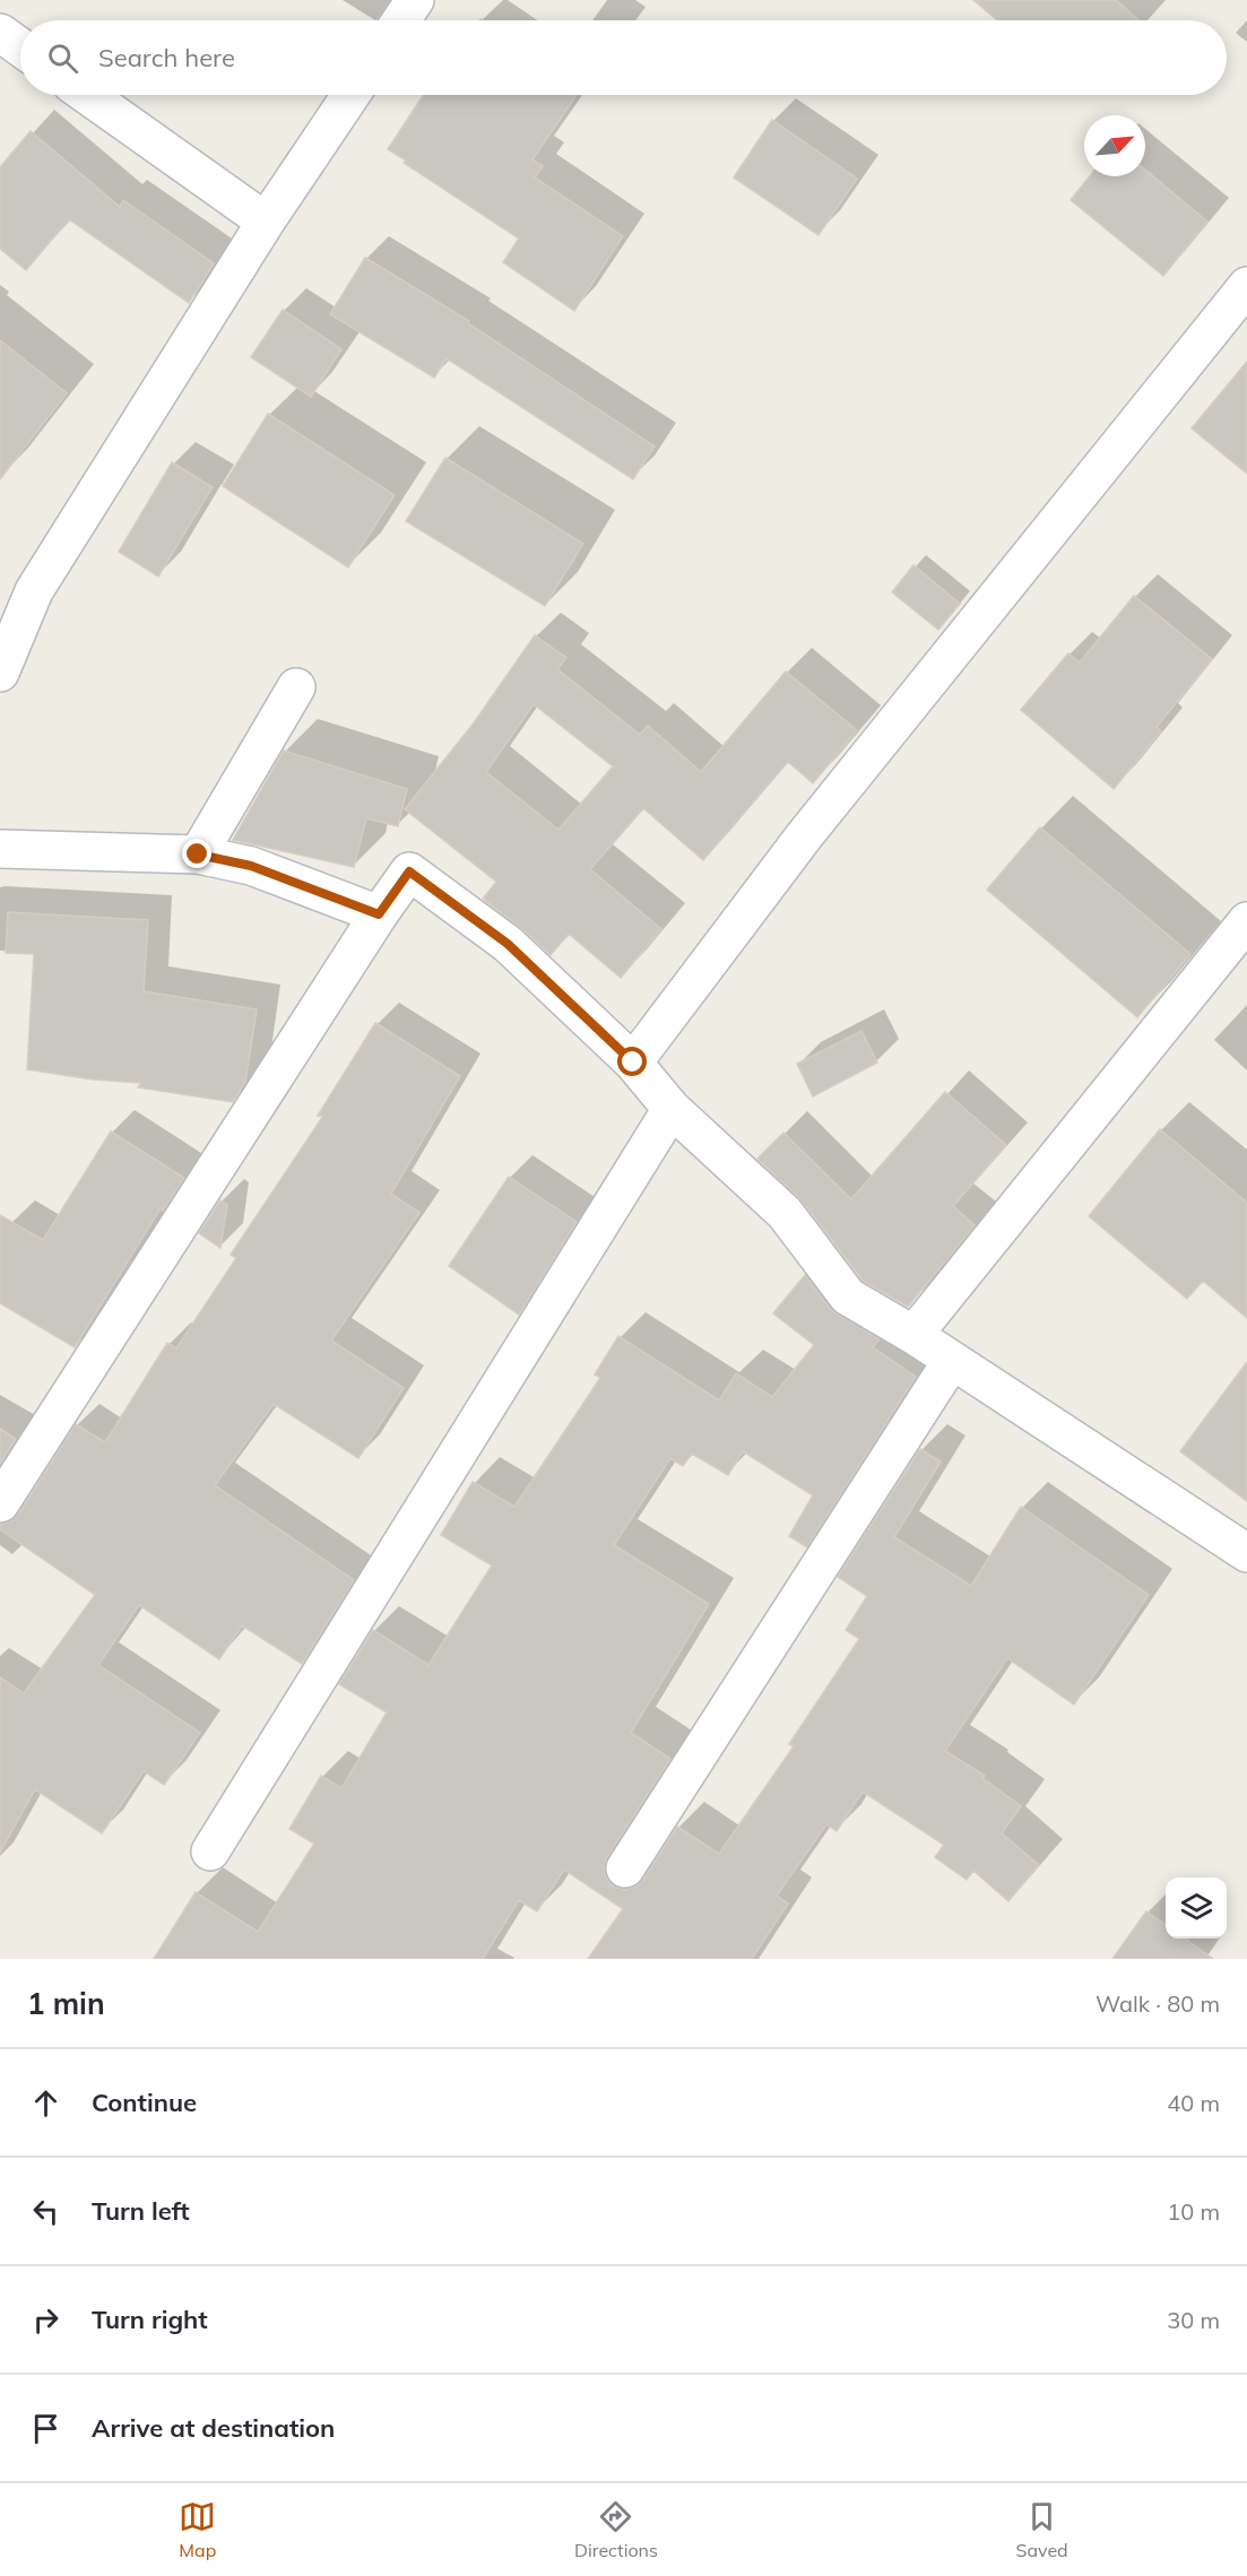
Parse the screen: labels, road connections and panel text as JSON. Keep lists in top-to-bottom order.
{
  "north": "top right",
  "page": {
    "search": "Search here",
    "heading": ["1 min", "Walk · 80 m"],
    "list": [
      ["Continue", "40 m"],
      ["Turn left", "10 m"],
      ["Turn right", "30 m"],
      "Arrive at destination"
    ],
    "nav": ["Map", "Directions", "Saved"]
  }
}
